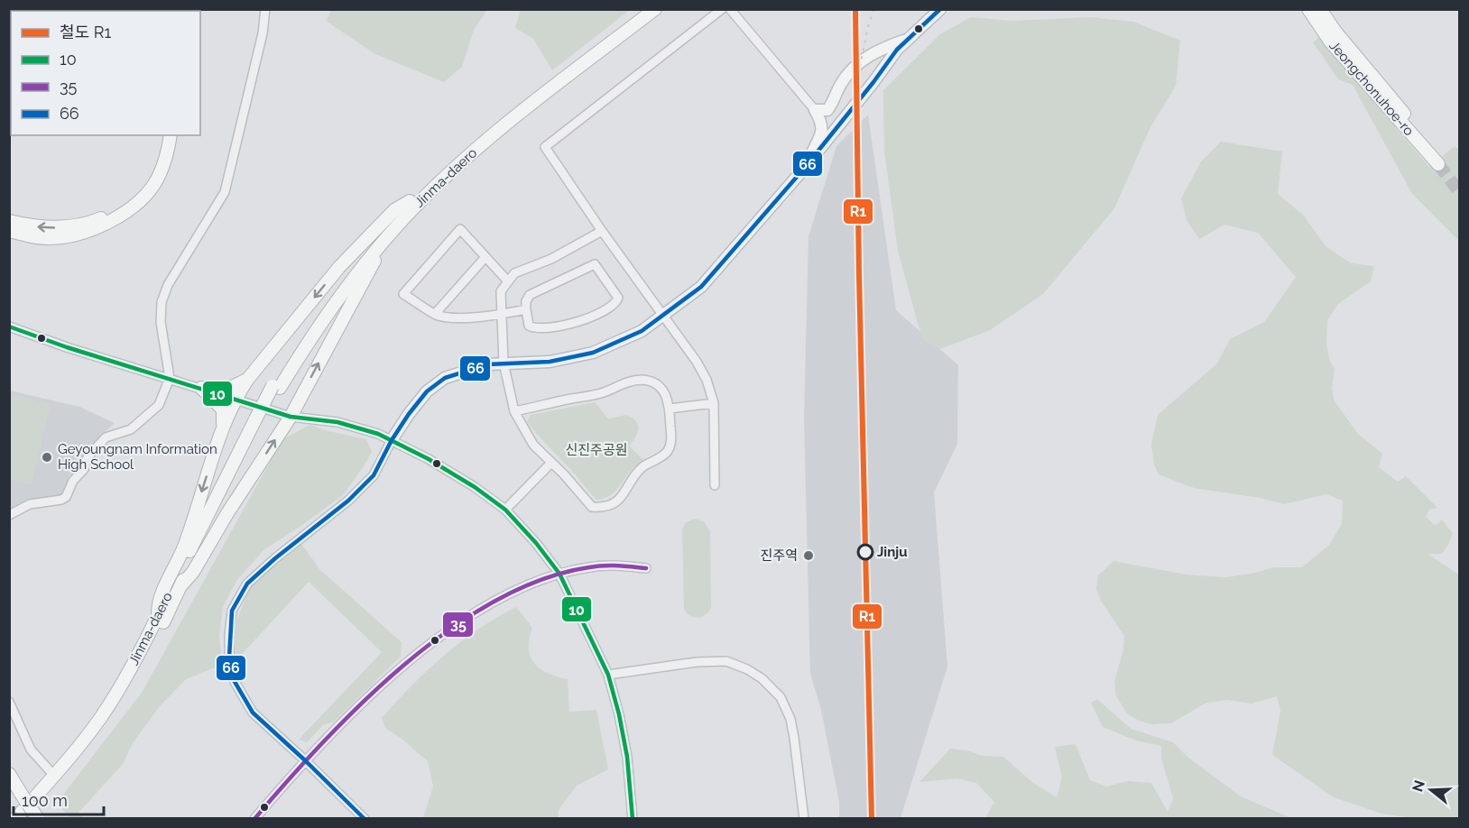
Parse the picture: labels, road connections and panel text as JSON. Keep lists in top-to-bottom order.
{
  "streets": {
    "highway": ["Jeongchonuhoe-ro", "Jinma-daero"]
  },
  "parks": ["신진주공원"],
  "places": ["Geyoungnam Information High School", "Jinju", "진주역"],
  "lines": [
    "rail line R1",
    "transit line 66",
    "transit line 10",
    "transit line 35"
  ],
  "legend": [
    "철도 R1",
    "10",
    "35",
    "66"
  ],
  "scale_bar": "100 m",
  "north": "left"
}
